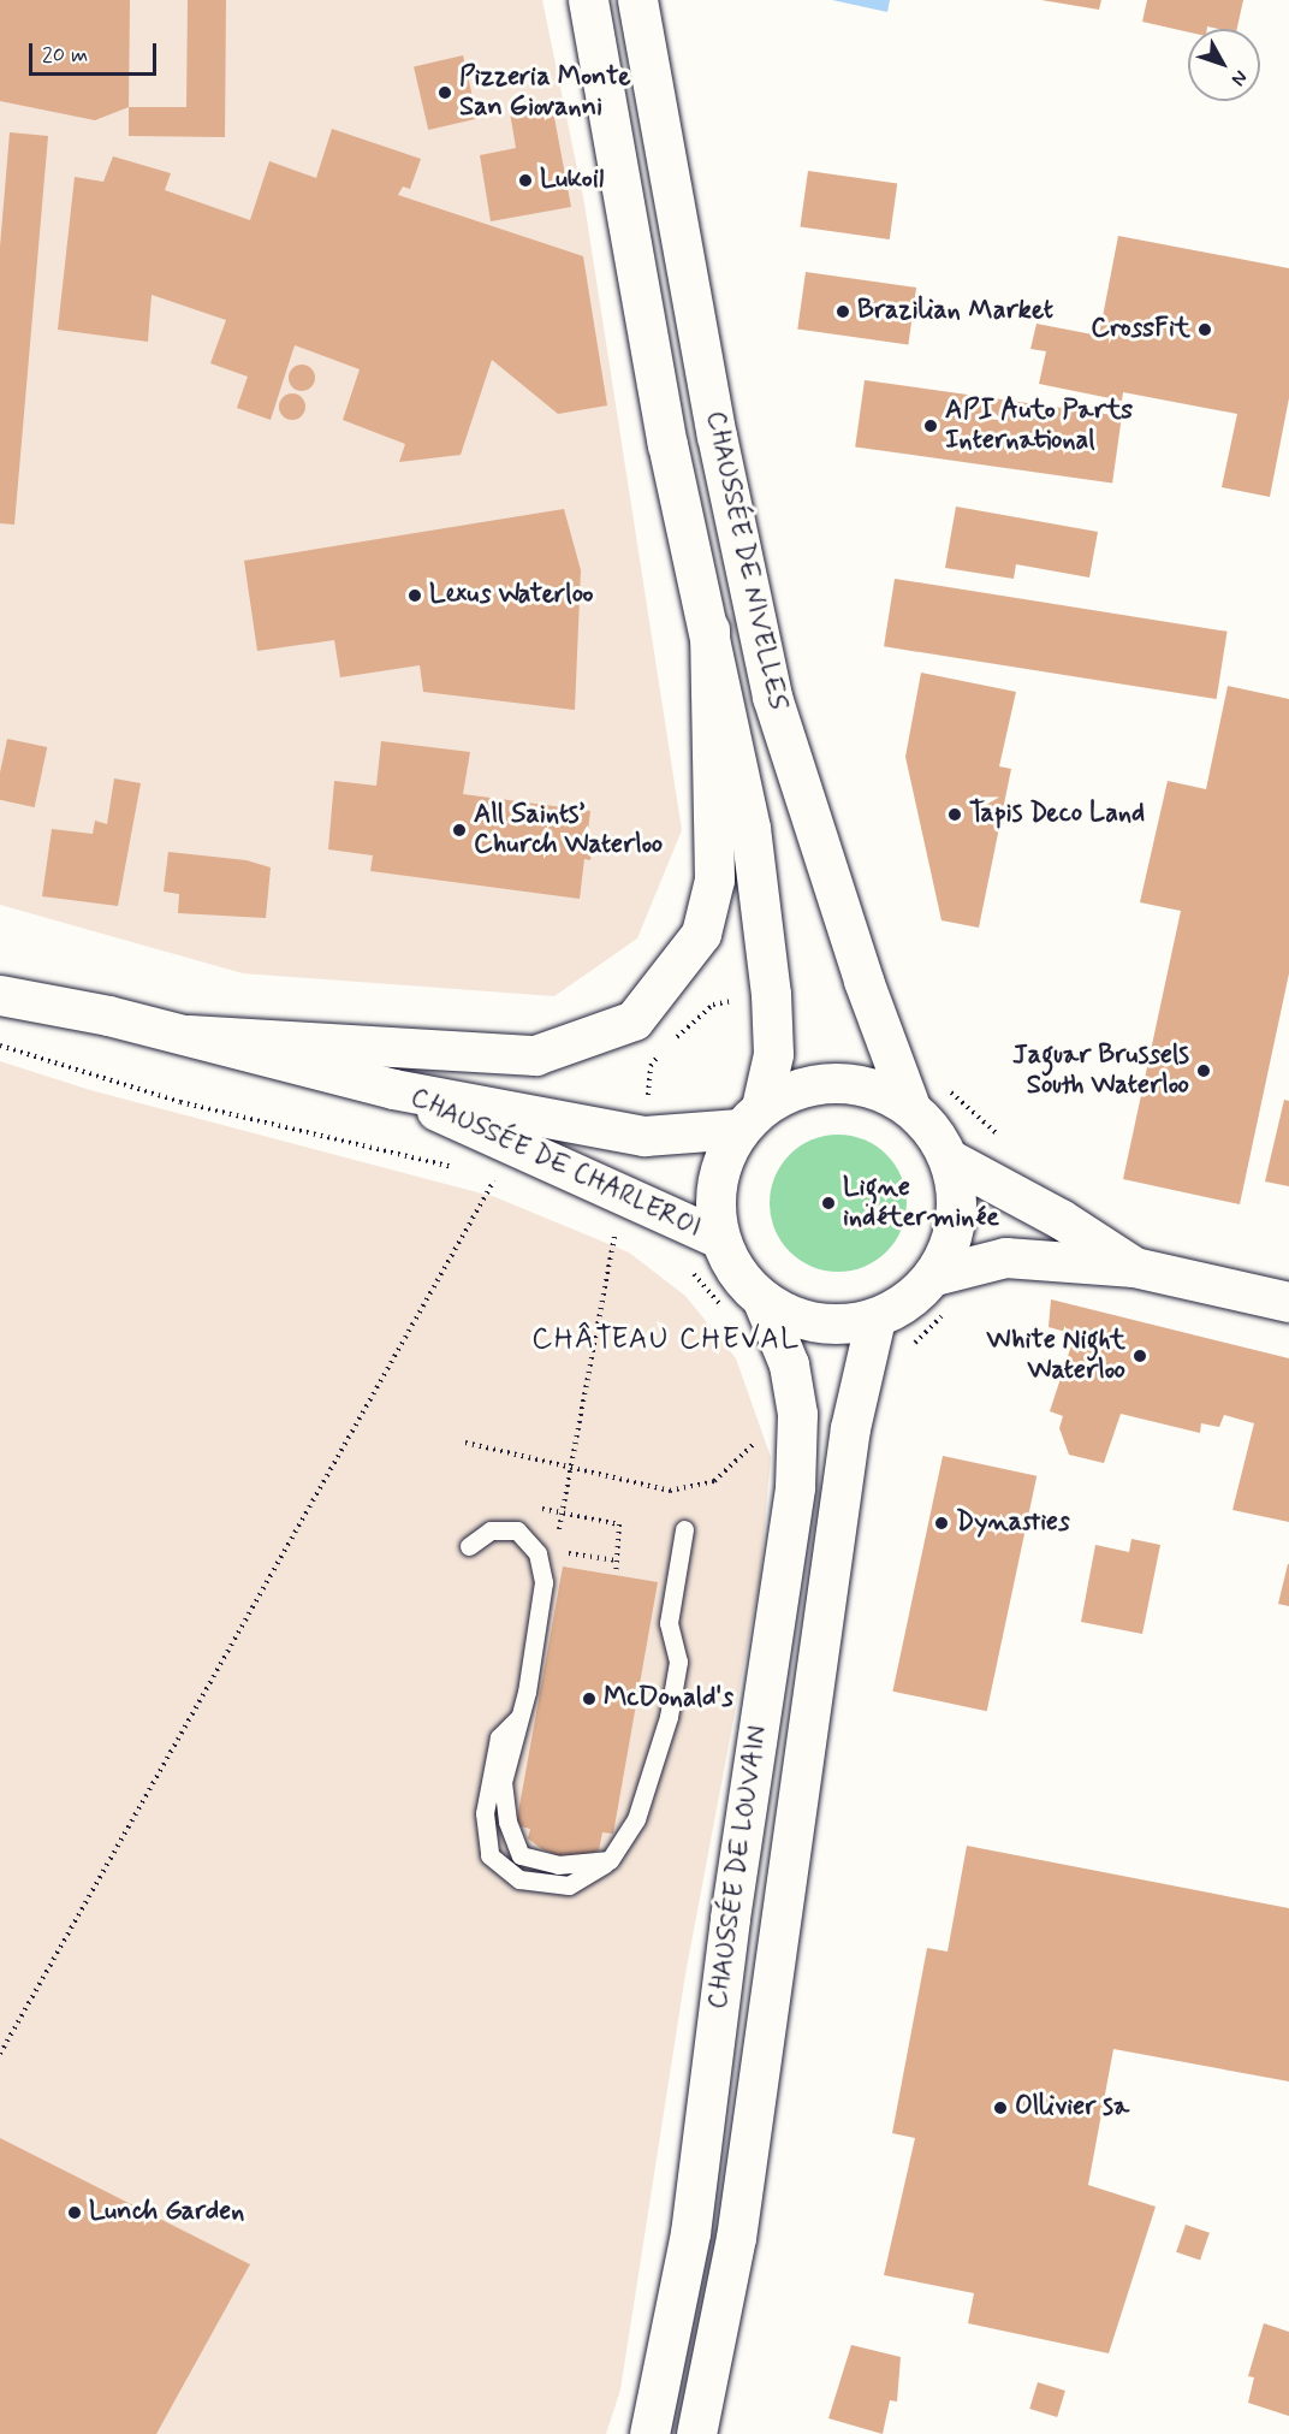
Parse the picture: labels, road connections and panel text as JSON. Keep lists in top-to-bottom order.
{
  "streets": {
    "main road": ["CHAUSSÉE DE NIVELLES", "CHAUSSÉE DE CHARLEROI", "CHAUSSÉE DE LOUVAIN"]
  },
  "crossings": [
    ["CHAUSSÉE DE NIVELLES", "CHAUSSÉE DE CHARLEROI"],
    ["CHAUSSÉE DE NIVELLES", "CHAUSSÉE DE LOUVAIN"],
    ["CHAUSSÉE DE CHARLEROI", "CHAUSSÉE DE LOUVAIN"]
  ],
  "districts": ["CHÂTEAU CHEVAL"],
  "places": [
    "Pizzeria Monte San Giovanni",
    "Lukoil",
    "Brazilian Market",
    "CrossFit",
    "API Auto Parts International",
    "Lexus Waterloo",
    "Tapis Deco Land",
    "All Saints’ Church Waterloo",
    "Jaguar Brussels South Waterloo",
    "Ligne indéterminée",
    "White Night Waterloo",
    "Dynasties",
    "McDonald's",
    "Ollivier sa",
    "Lunch Garden"
  ],
  "scale_bar": "20 m",
  "north": "bottom right"
}
